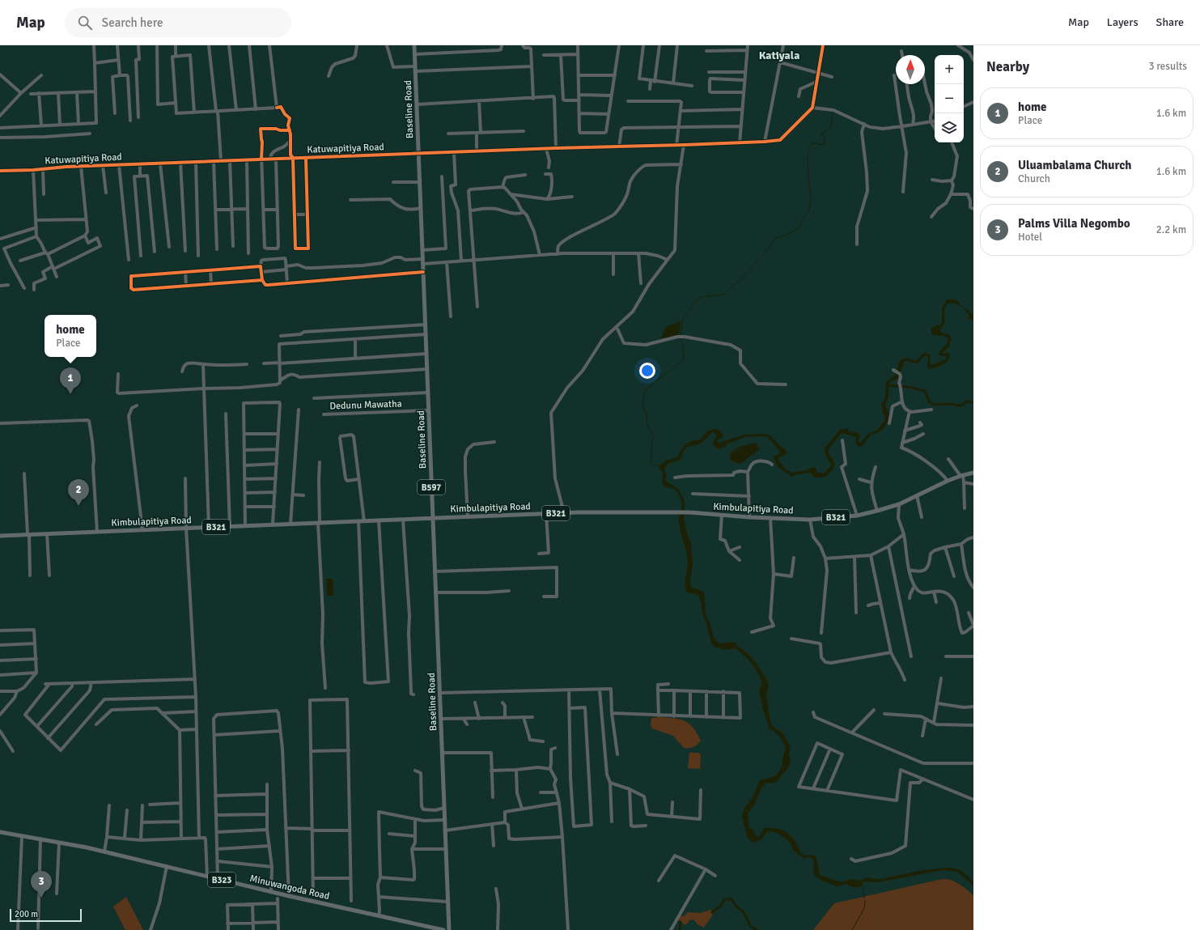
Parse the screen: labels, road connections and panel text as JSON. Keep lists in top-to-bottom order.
{
  "streets": {
    "main road": [
      "Baseline Road",
      "B597",
      "Kimbulapitiya Road",
      "B321",
      "B323",
      "Minuwangoda Road"
    ],
    "street": ["Katuwapitiya Road", "Dedunu Mawatha"]
  },
  "crossings": [
    ["Baseline Road", "Katuwapitiya Road"],
    ["Baseline Road", "Dedunu Mawatha"],
    ["Baseline Road", "Kimbulapitiya Road"]
  ],
  "districts": ["Katiyala"],
  "scale_bar": "200 m",
  "north": "top",
  "page": {
    "header": "Map",
    "search": "Search here",
    "nav": ["Map", "Layers", "Share"],
    "heading": ["Nearby", "3 results"],
    "map_buttons": ["+", "−"],
    "list": [
      {
        "mark": "1",
        "name": "home",
        "note": "Place",
        "value": "1.6 km"
      },
      {
        "mark": "2",
        "name": "Uluambalama Church",
        "note": "Church",
        "value": "1.6 km"
      },
      {
        "mark": "3",
        "name": "Palms Villa Negombo",
        "note": "Hotel",
        "value": "2.2 km"
      }
    ],
    "popup": ["home", "Place"],
    "pins": ["1", "2", "3"],
    "scale": "200 m"
  }
}
